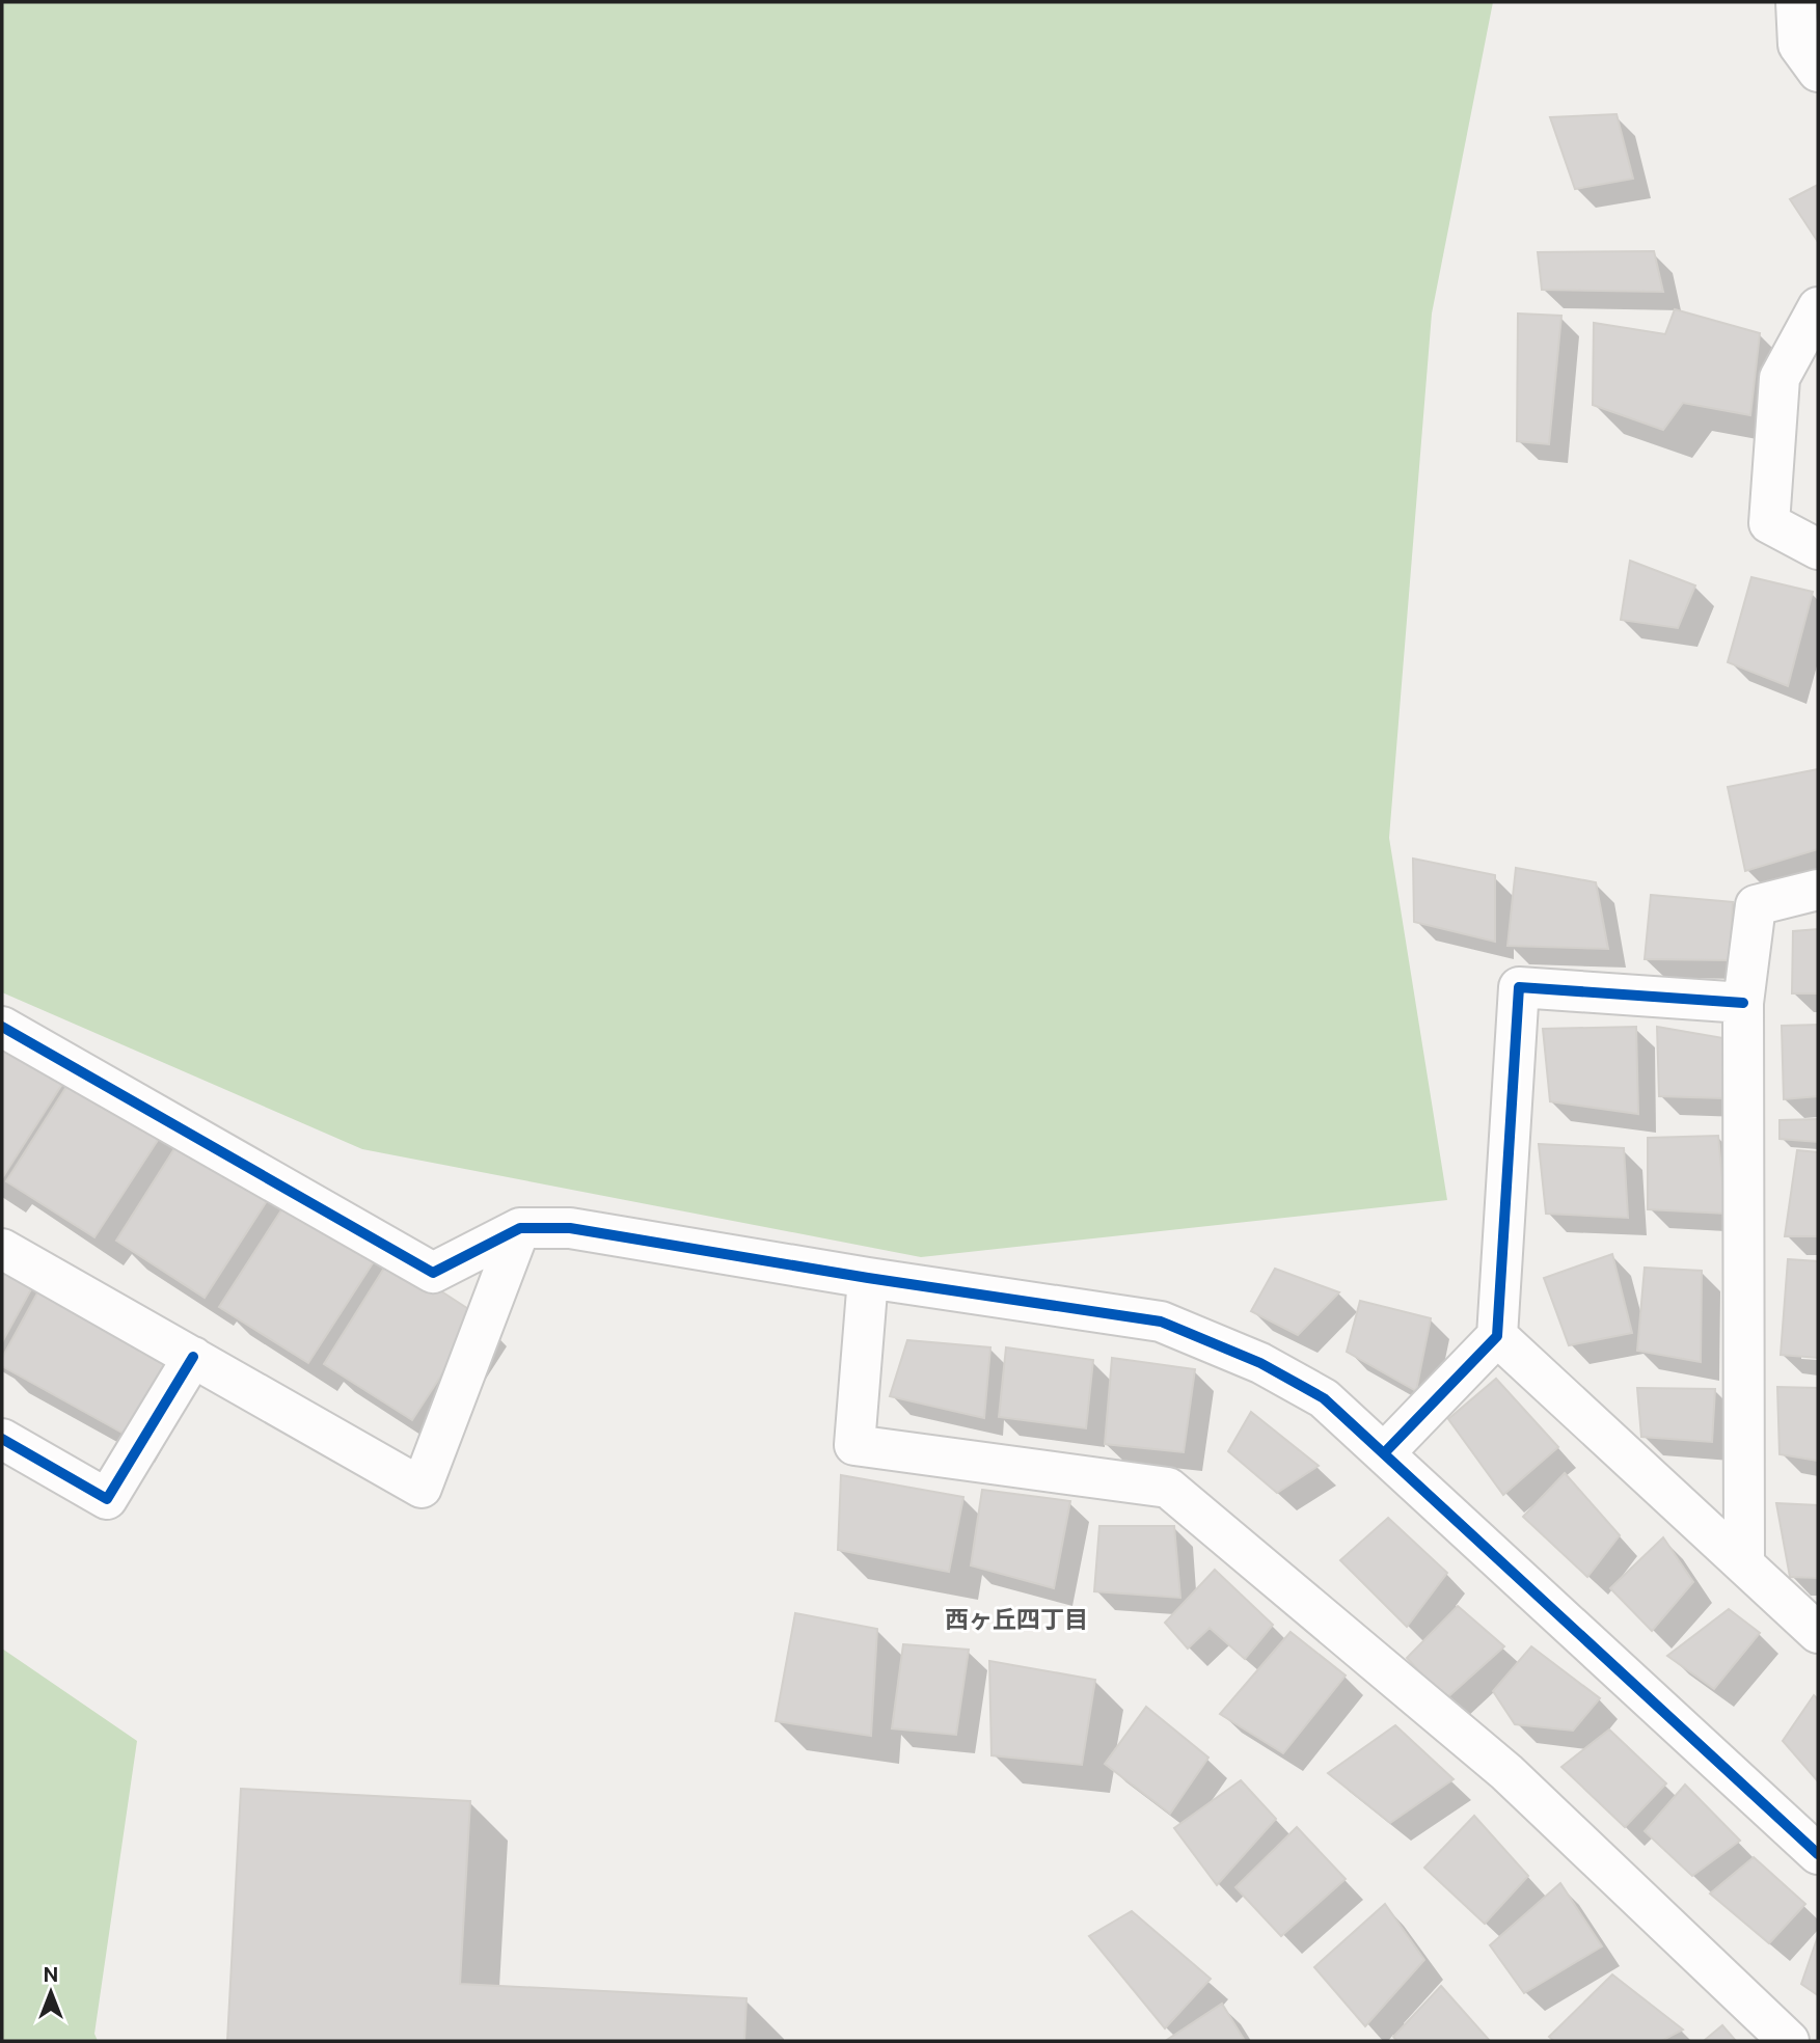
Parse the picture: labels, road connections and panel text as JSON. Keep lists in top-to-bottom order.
{
  "districts": ["西ヶ丘四丁目"],
  "north": "top"
}
